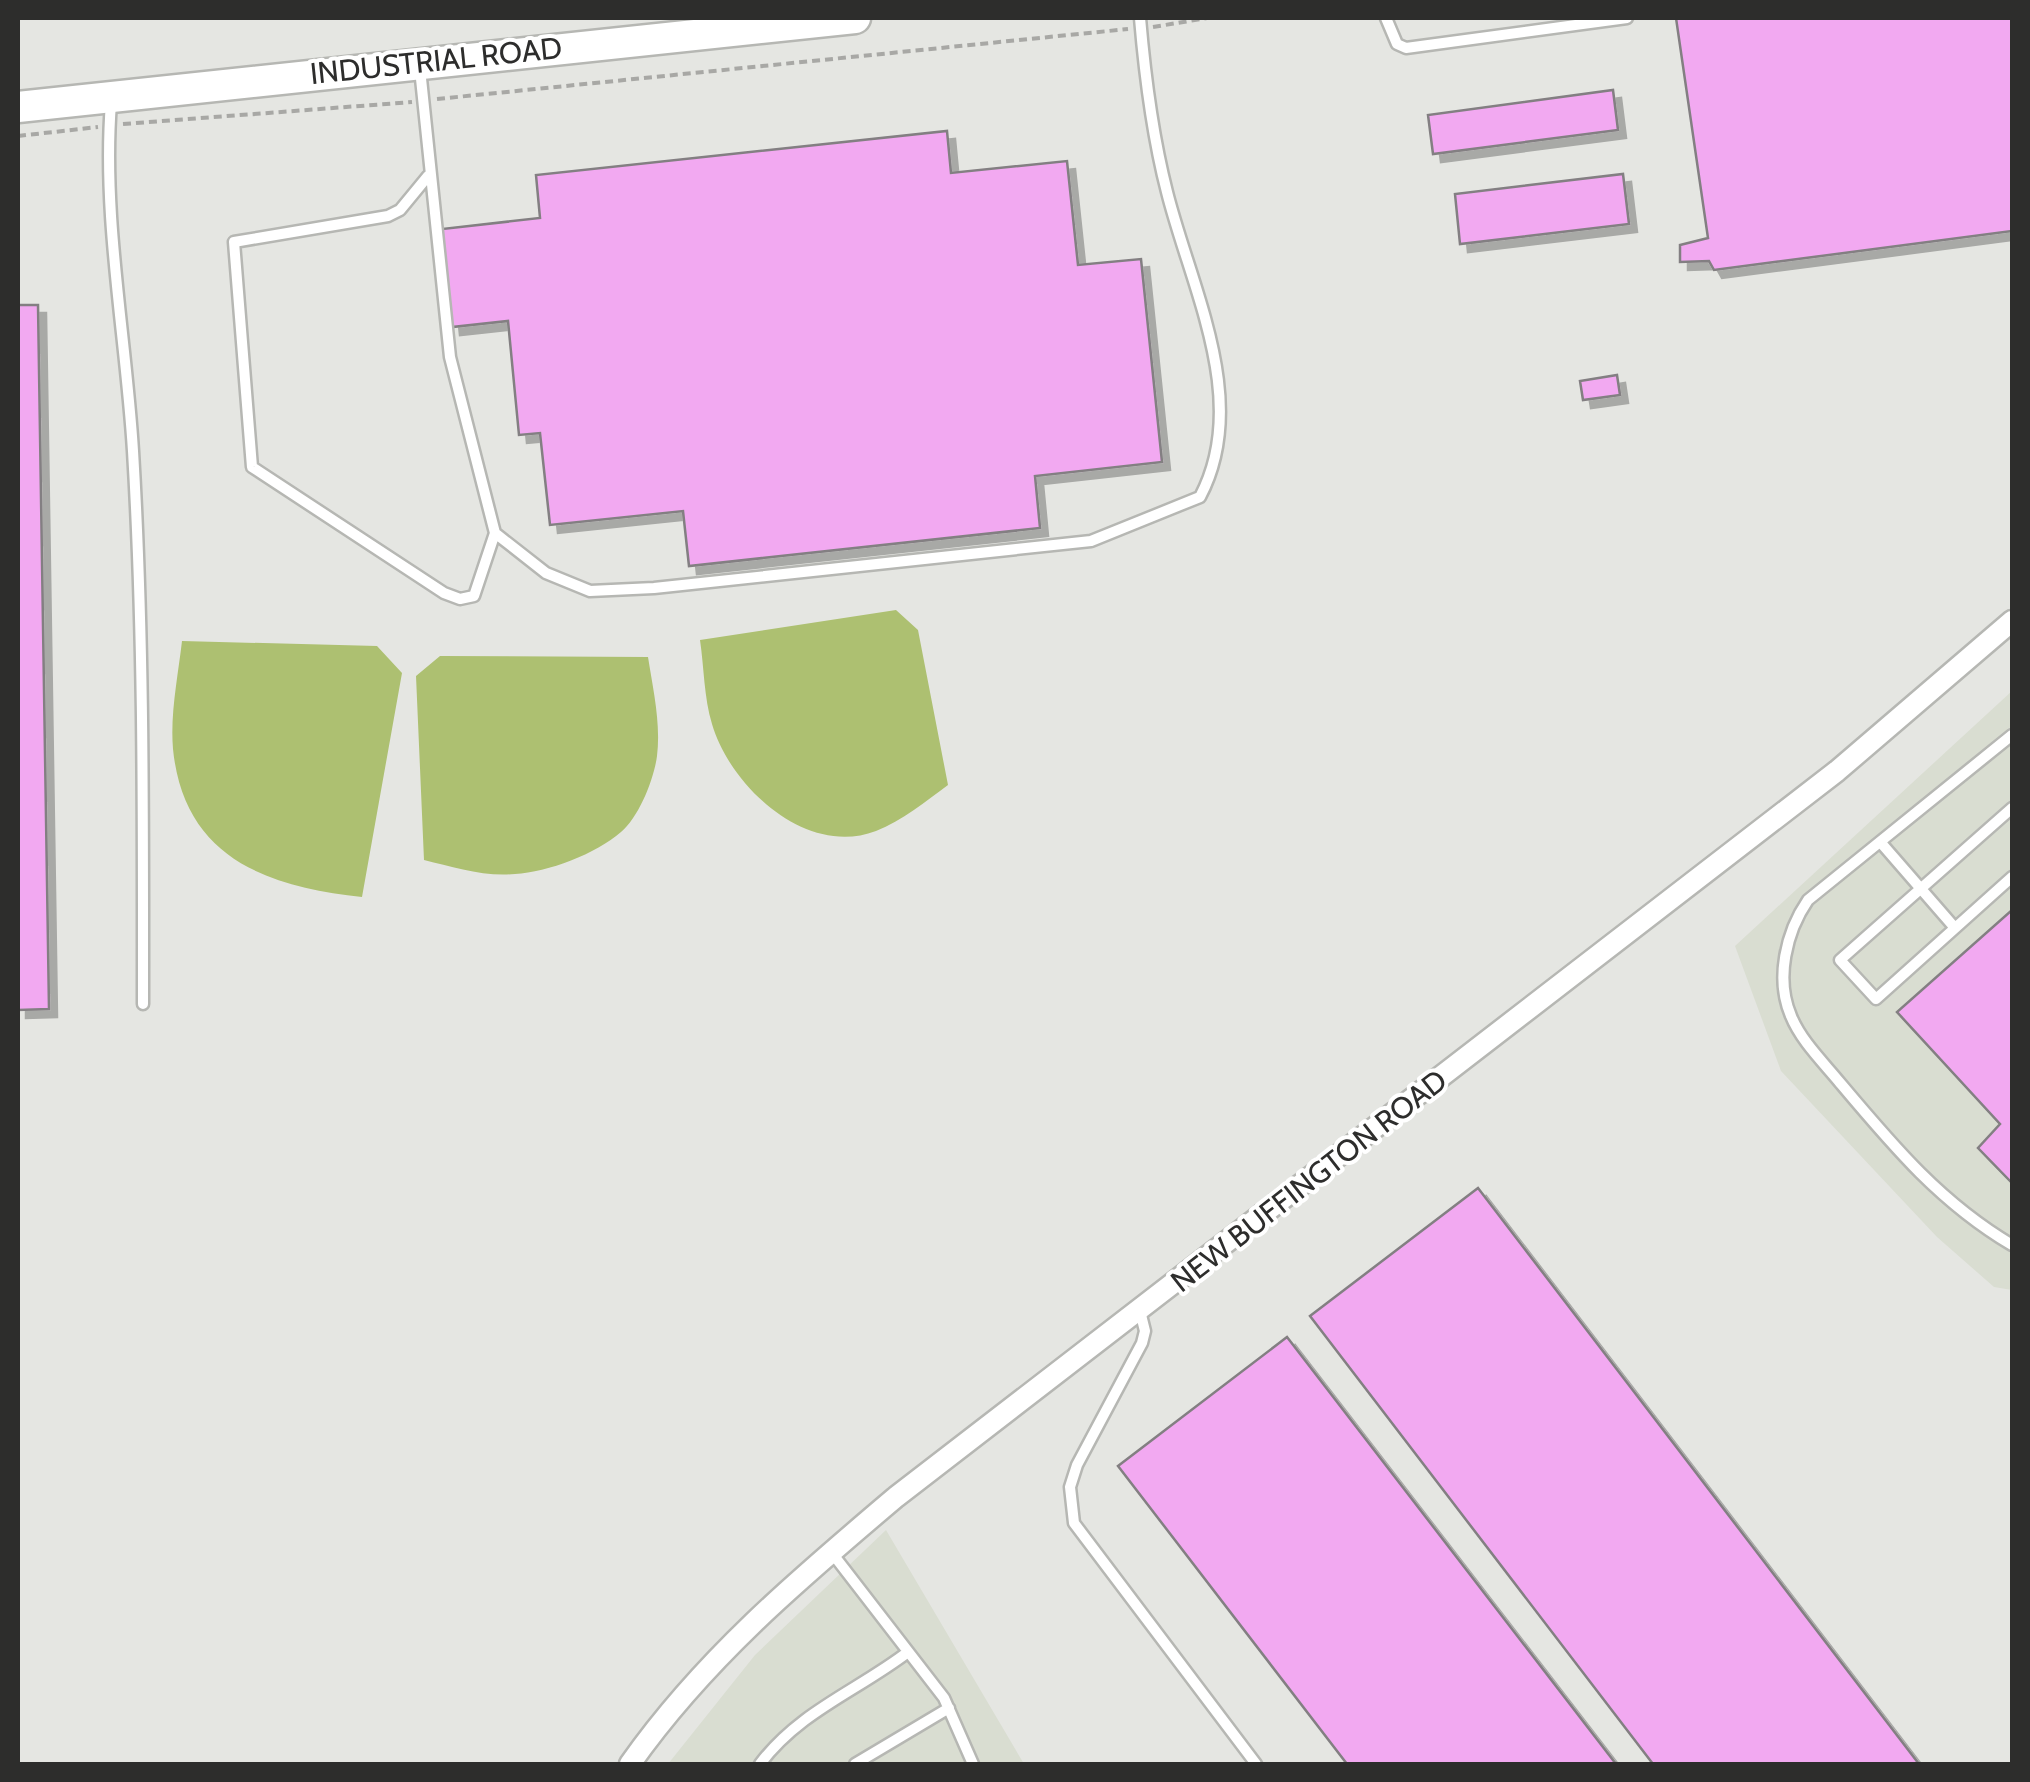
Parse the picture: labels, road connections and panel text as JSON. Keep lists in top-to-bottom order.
{
  "streets": {
    "main road": ["INDUSTRIAL ROAD"],
    "street": ["NEW BUFFINGTON ROAD"]
  }
}
